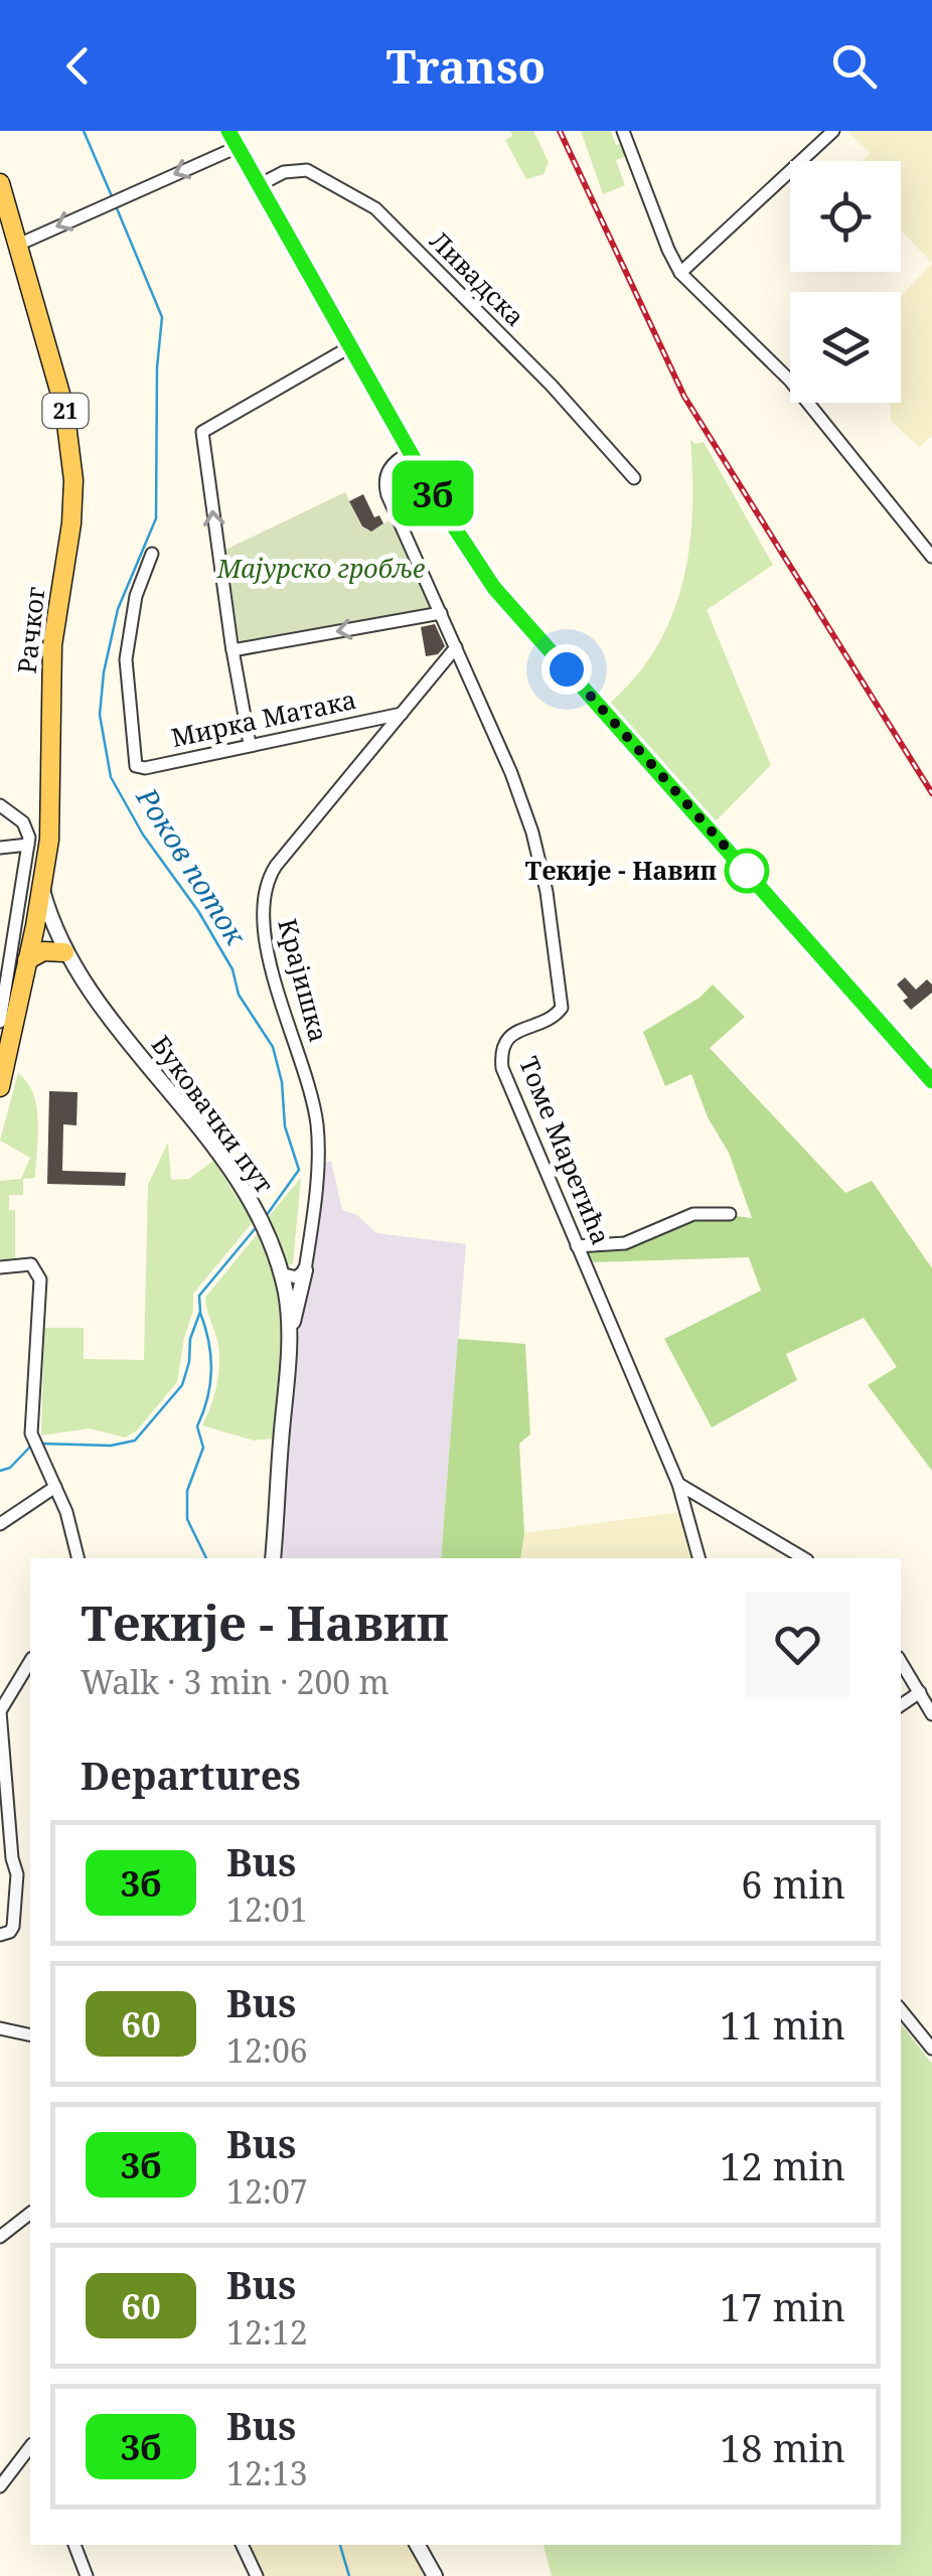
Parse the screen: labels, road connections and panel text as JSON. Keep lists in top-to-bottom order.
{
  "streets": {
    "main road": ["21", "Рачког"],
    "street": [
      "Ливадска",
      "Мирка Матака",
      "Крајишка",
      "Буковачки пут",
      "Томе Маретића"
    ]
  },
  "crossings": [
    ["Рачког", "Буковачки пут"],
    ["Мирка Матака", "Крајишка"],
    ["Крајишка", "Томе Маретића"]
  ],
  "water": ["Роков поток"],
  "parks": ["Мајурско гробље"],
  "places": ["Текије - Навип"],
  "lines": ["bus line 3б"],
  "page": {
    "header": "Transo",
    "on_map": "3б",
    "heading": [
      ["Текије - Навип", "Walk · 3 min · 200 m"],
      "Departures"
    ],
    "list": [
      {
        "mark": "3б",
        "name": "Bus",
        "note": "12:01",
        "value": "6 min"
      },
      {
        "mark": "60",
        "name": "Bus",
        "note": "12:06",
        "value": "11 min"
      },
      {
        "mark": "3б",
        "name": "Bus",
        "note": "12:07",
        "value": "12 min"
      },
      {
        "mark": "60",
        "name": "Bus",
        "note": "12:12",
        "value": "17 min"
      },
      {
        "mark": "3б",
        "name": "Bus",
        "note": "12:13",
        "value": "18 min"
      }
    ]
  }
}
